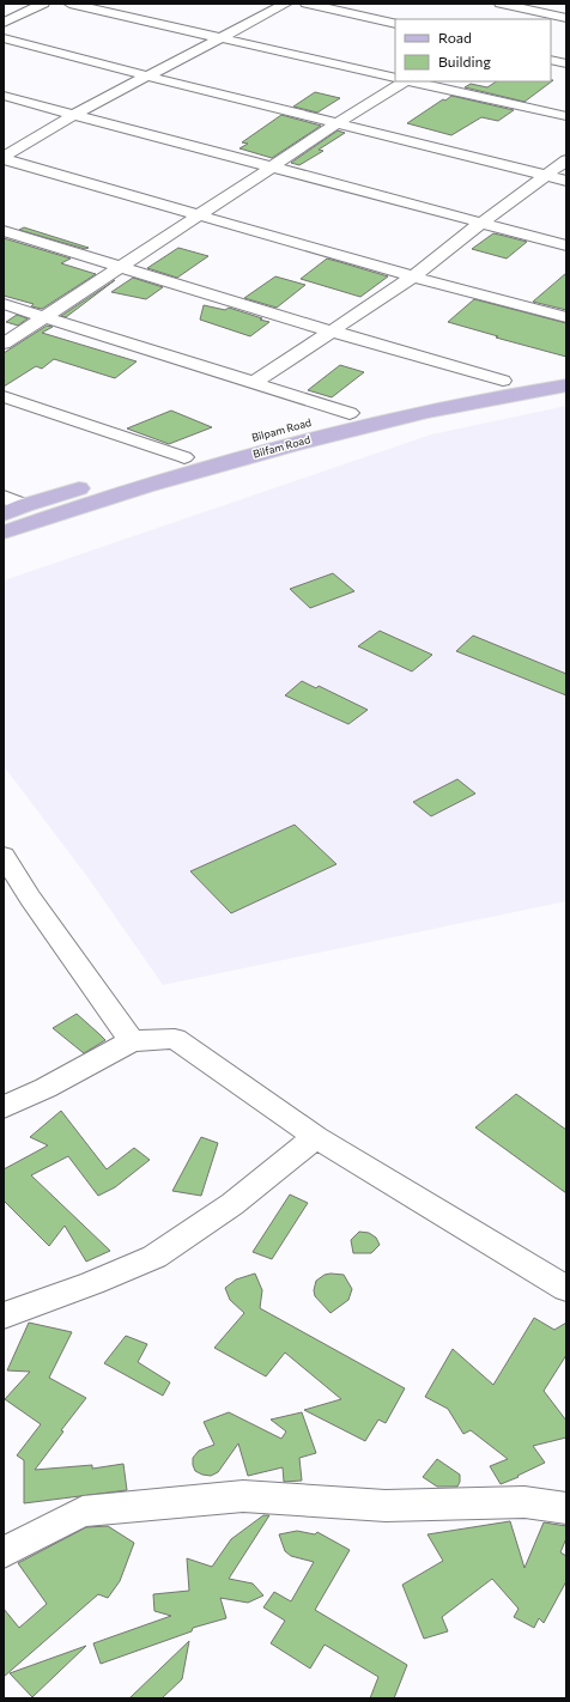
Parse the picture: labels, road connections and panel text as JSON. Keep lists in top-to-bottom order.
{
  "streets": {
    "main road": ["Bilpam Road", "Bilfam Road"]
  },
  "legend": ["Road", "Building"]
}
